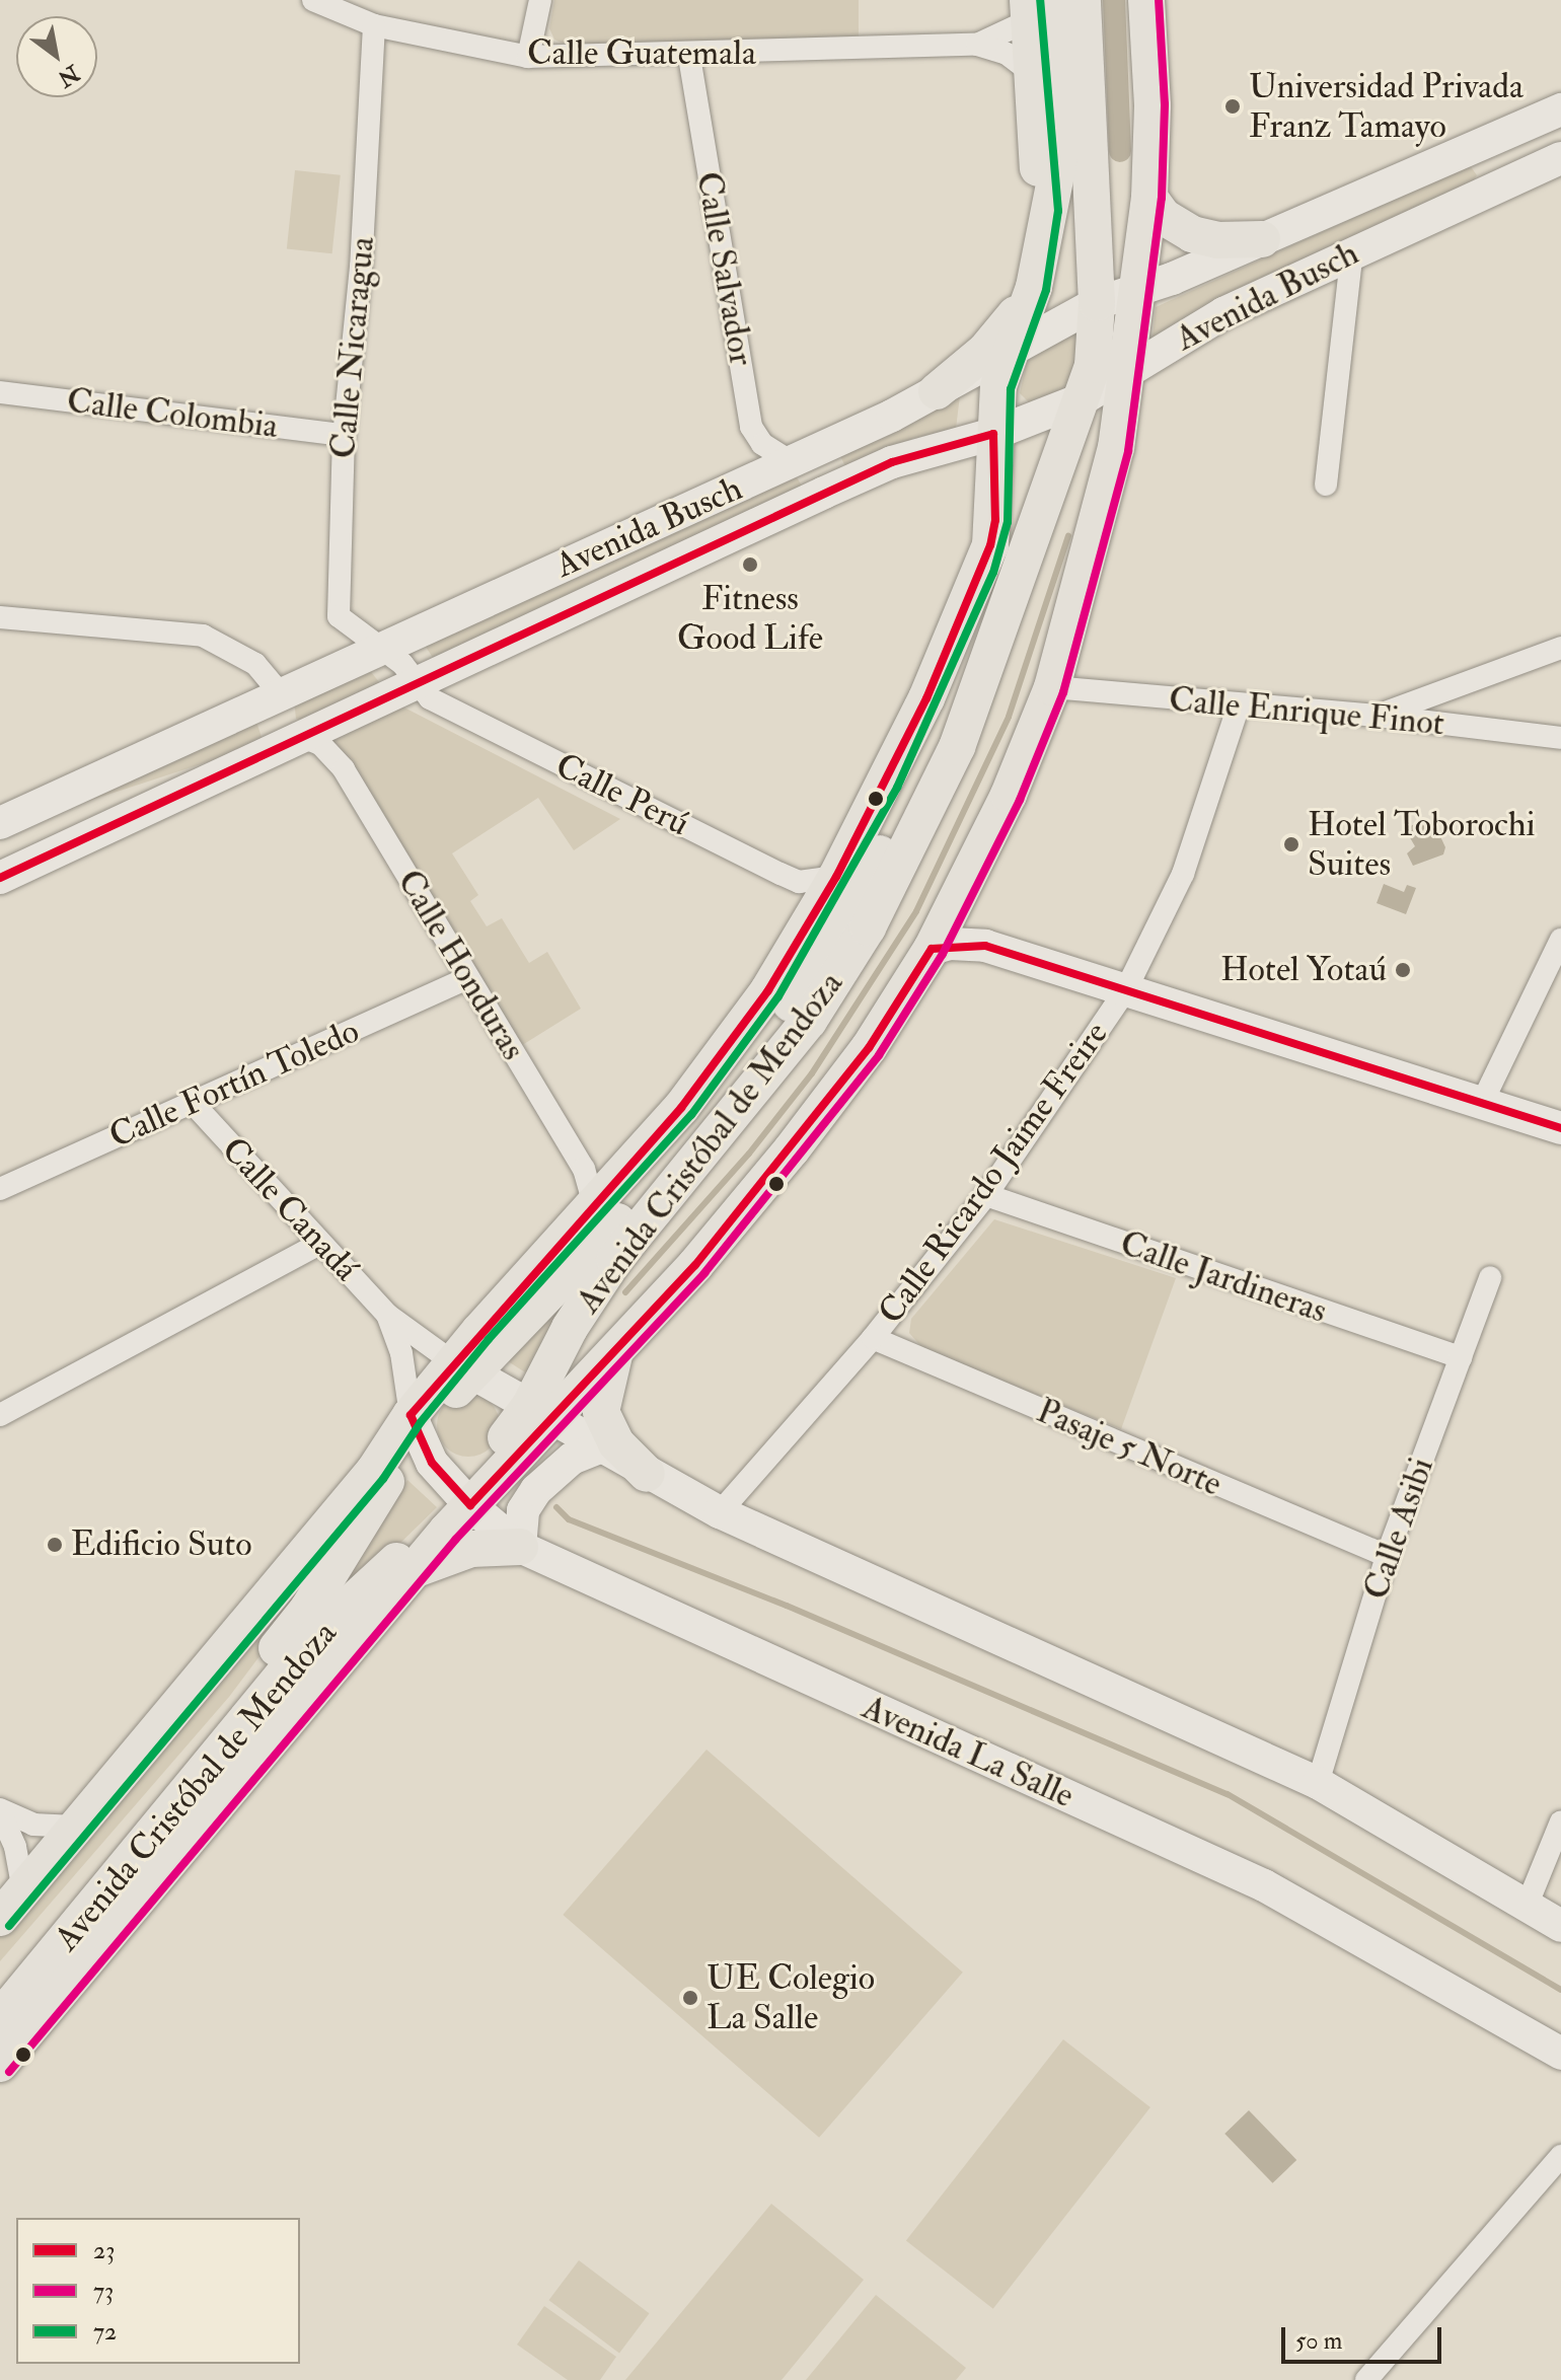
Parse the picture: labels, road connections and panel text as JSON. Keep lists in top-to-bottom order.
{
  "streets": {
    "main road": ["Avenida Busch", "Avenida Cristóbal de Mendoza", "Avenida La Salle"],
    "street": [
      "Calle Guatemala",
      "Calle Salvador",
      "Calle Nicaragua",
      "Calle Colombia",
      "Calle Enrique Finot",
      "Calle Perú",
      "Calle Honduras",
      "Calle Fortín Toledo",
      "Calle Ricardo Jaime Freire",
      "Calle Canadá",
      "Calle Jardineras",
      "Pasaje 5 Norte",
      "Calle Asibi"
    ]
  },
  "crossings": [
    ["Calle Guatemala", "Calle Salvador"],
    ["Calle Guatemala", "Calle Nicaragua"],
    ["Calle Salvador", "Avenida Busch"],
    ["Avenida Busch", "Calle Nicaragua"],
    ["Avenida Busch", "Calle Perú"],
    ["Avenida Busch", "Calle Honduras"],
    ["Avenida Busch", "Avenida Cristóbal de Mendoza"],
    ["Calle Nicaragua", "Calle Colombia"],
    ["Calle Nicaragua", "Calle Perú"],
    ["Calle Enrique Finot", "Avenida Cristóbal de Mendoza"],
    ["Calle Enrique Finot", "Calle Ricardo Jaime Freire"],
    ["Calle Perú", "Avenida Cristóbal de Mendoza"],
    ["Calle Honduras", "Calle Fortín Toledo"],
    ["Calle Honduras", "Avenida Cristóbal de Mendoza"],
    ["Calle Fortín Toledo", "Calle Canadá"],
    ["Avenida Cristóbal de Mendoza", "Calle Canadá"],
    ["Avenida Cristóbal de Mendoza", "Avenida La Salle"],
    ["Calle Ricardo Jaime Freire", "Calle Jardineras"],
    ["Calle Ricardo Jaime Freire", "Pasaje 5 Norte"],
    ["Calle Canadá", "Avenida La Salle"],
    ["Calle Jardineras", "Calle Asibi"],
    ["Pasaje 5 Norte", "Calle Asibi"]
  ],
  "places": [
    "Universidad Privada Franz Tamayo",
    "Fitness Good Life",
    "Hotel Toborochi Suites",
    "Hotel Yotaú",
    "Edificio Suto",
    "UE Colegio La Salle"
  ],
  "lines": ["transit line 73", "transit line 72", "transit line 23"],
  "legend": ["23", "73", "72"],
  "scale_bar": "50 m",
  "north": "bottom right"
}
